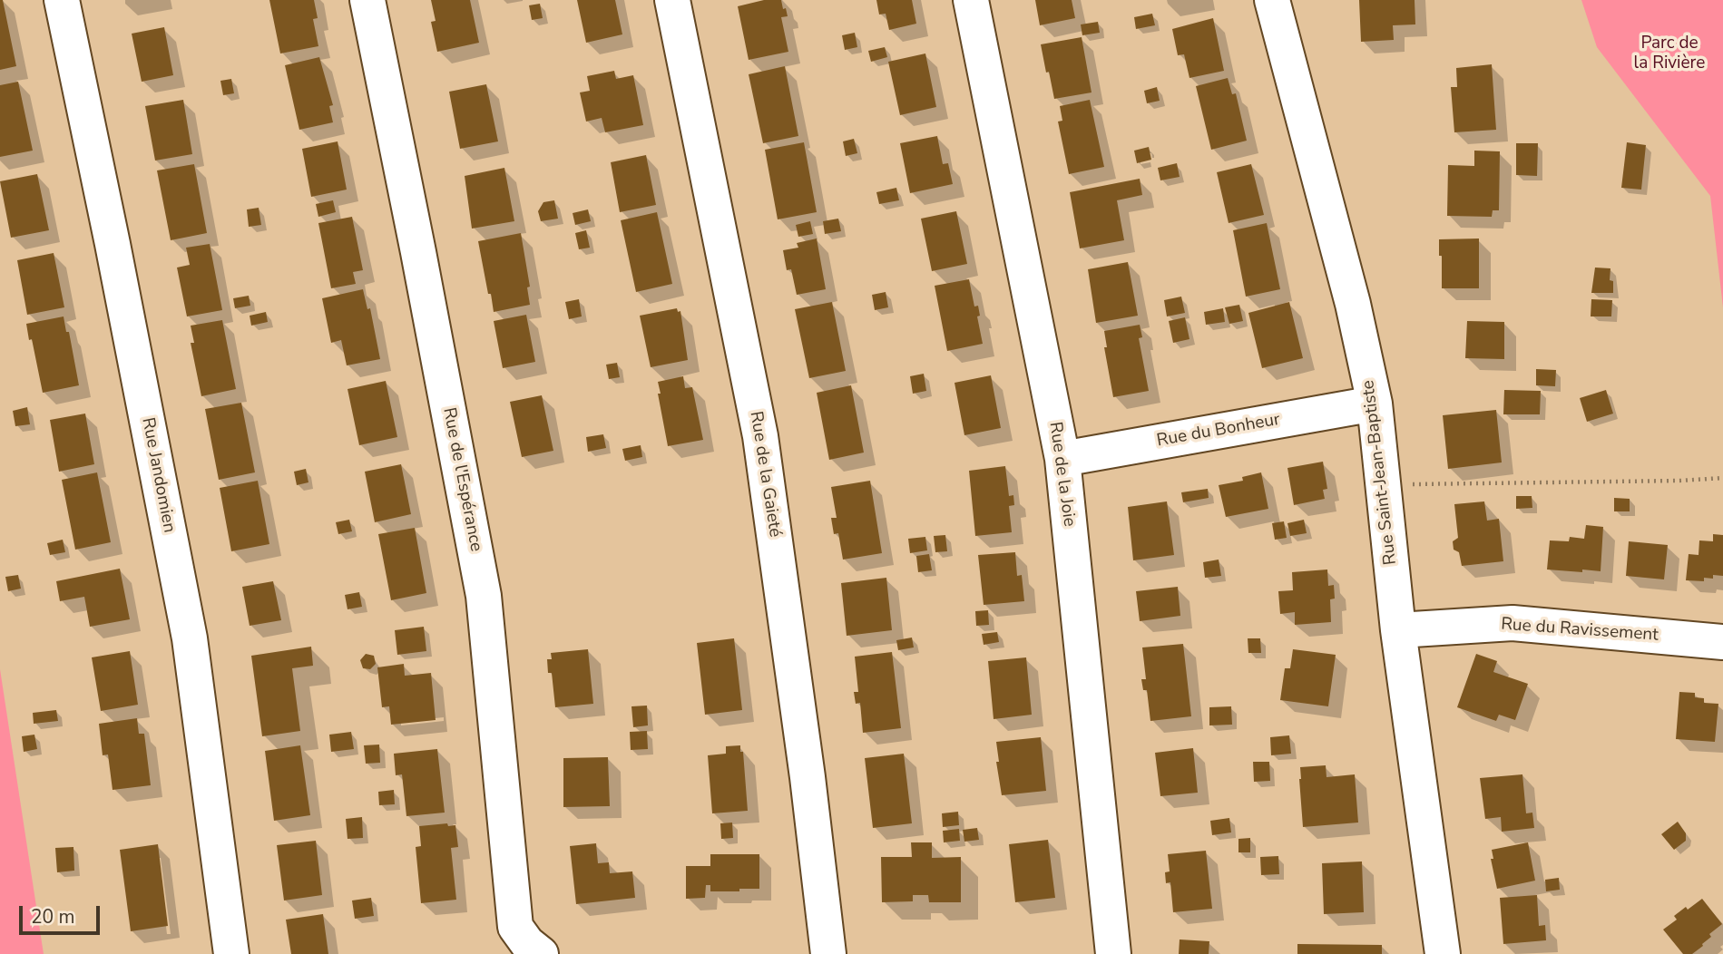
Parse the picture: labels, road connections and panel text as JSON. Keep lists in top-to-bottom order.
{
  "streets": {
    "street": [
      "Rue du Bonheur",
      "Rue Saint-Jean-Baptiste",
      "Rue de la Gaieté",
      "Rue de la Joie",
      "Rue Jandomien",
      "Rue de l'Espérance",
      "Rue du Ravissement"
    ]
  },
  "crossings": [
    ["Rue du Bonheur", "Rue Saint-Jean-Baptiste"],
    ["Rue du Bonheur", "Rue de la Joie"],
    ["Rue Saint-Jean-Baptiste", "Rue du Ravissement"]
  ],
  "parks": ["Parc de la Rivière"],
  "scale_bar": "20 m"
}
